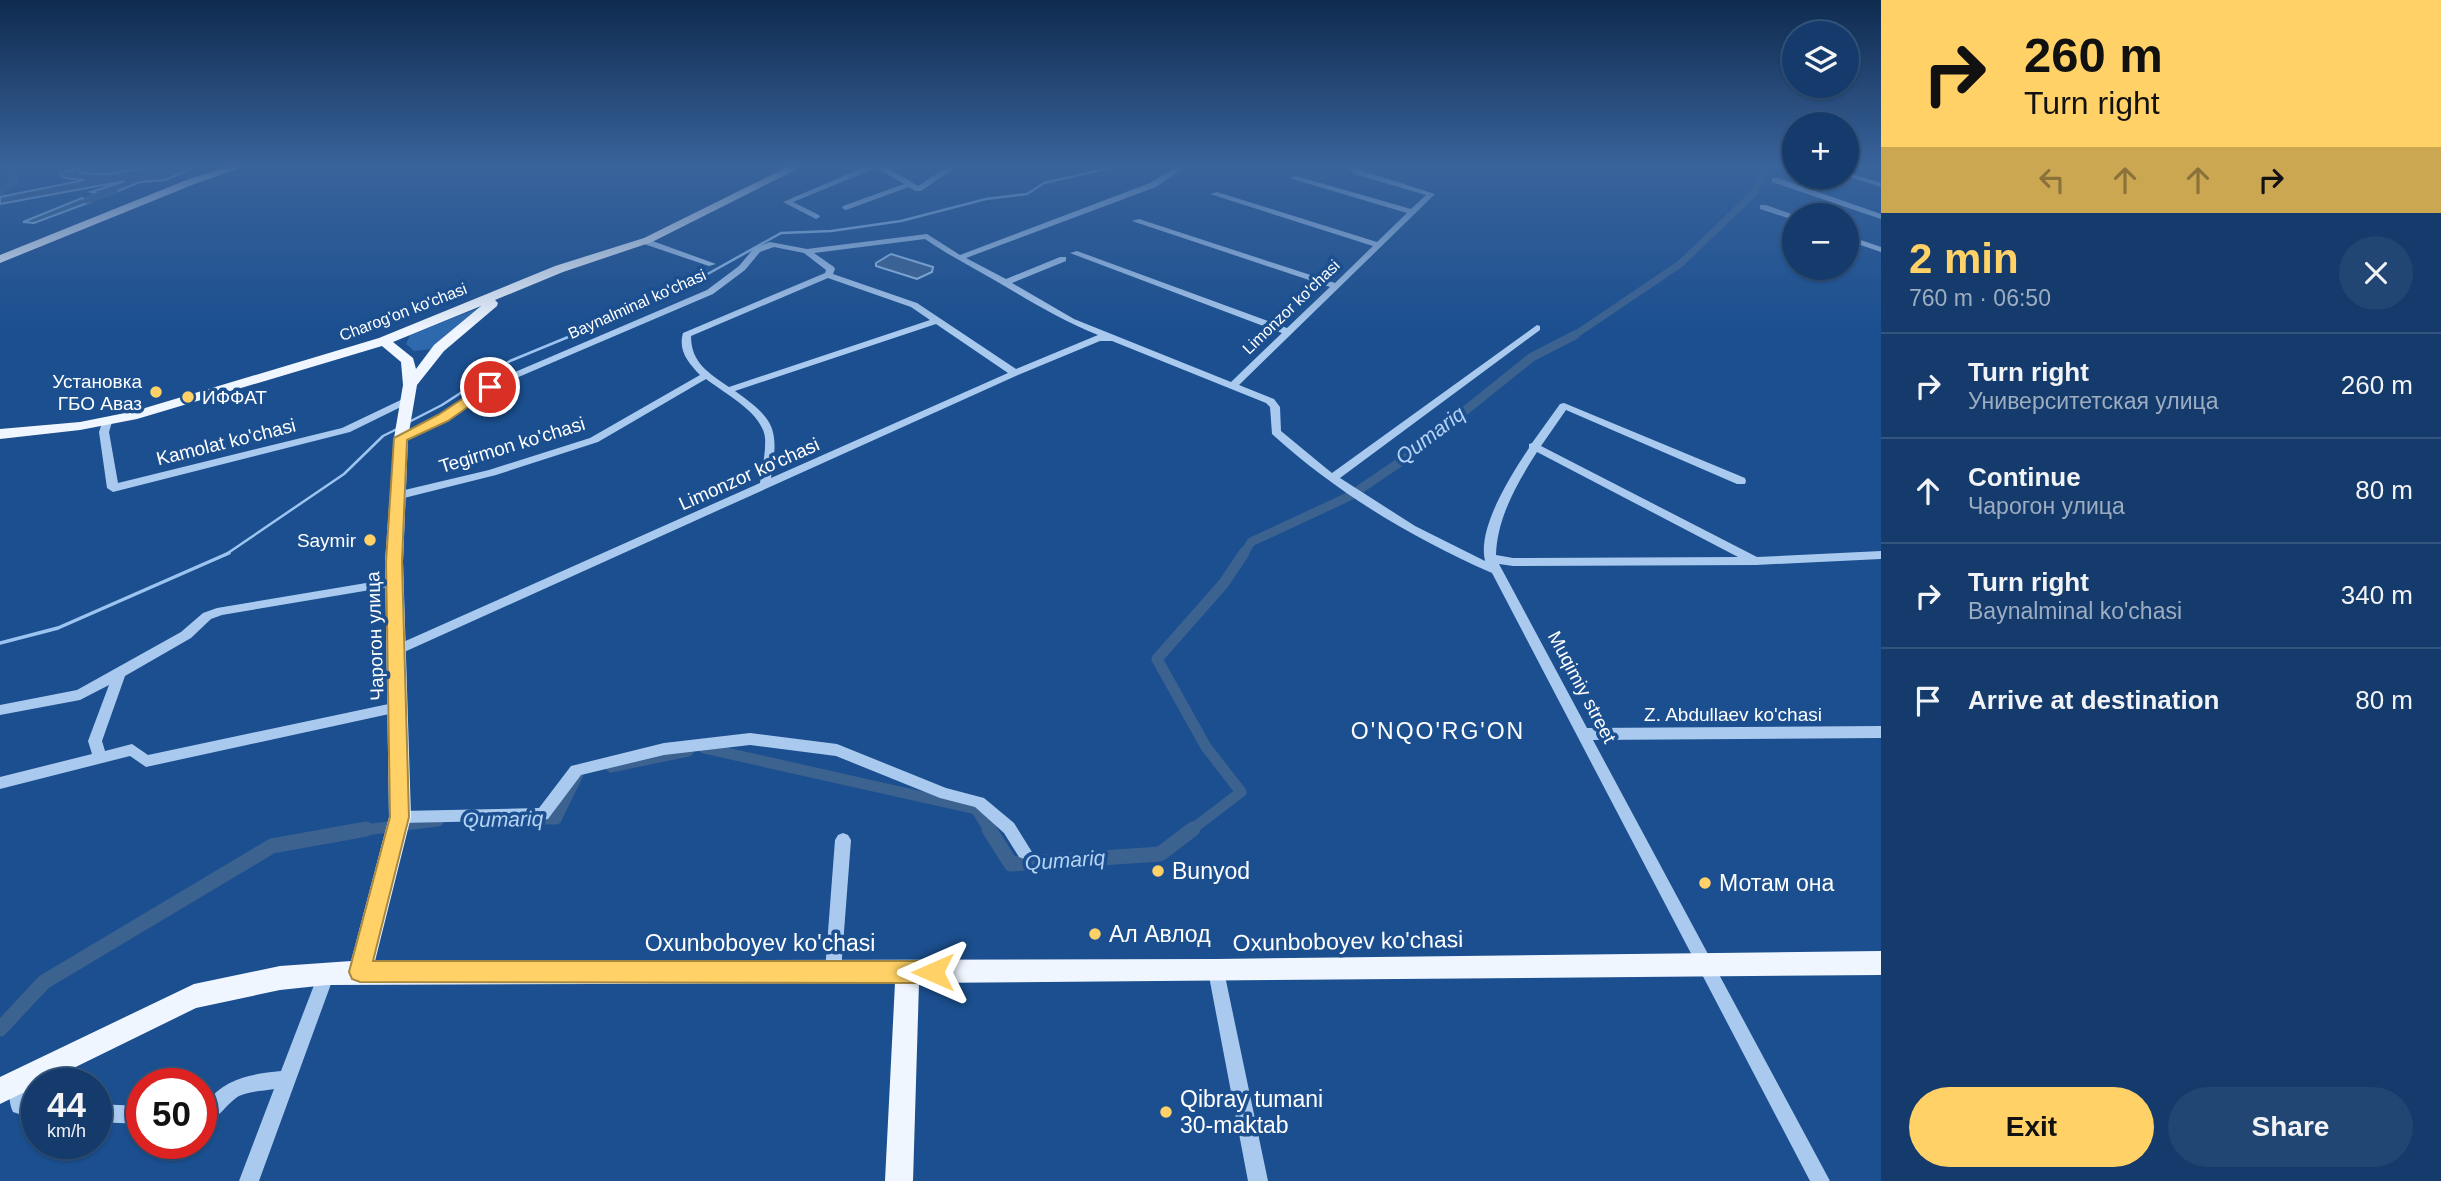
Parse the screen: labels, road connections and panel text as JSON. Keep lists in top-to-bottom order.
{
  "streets": {
    "main road": ["Charog'on ko'chasi", "Чарогон улица", "Oxunboboyev ko'chasi"],
    "street": [
      "Baynalminal ko'chasi",
      "Limonzor ko'chasi",
      "Kamolat ko'chasi",
      "Tegirmon ko'chasi",
      "Muqimiy street",
      "Z. Abdullaev ko'chasi"
    ]
  },
  "crossings": [
    ["Baynalminal ko'chasi", "Чарогон улица"],
    ["Limonzor ko'chasi", "Чарогон улица"],
    ["Charog'on ko'chasi", "Kamolat ko'chasi"],
    ["Kamolat ko'chasi", "Чарогон улица"],
    ["Tegirmon ko'chasi", "Чарогон улица"],
    ["Чарогон улица", "Oxunboboyev ko'chasi"],
    ["Muqimiy street", "Z. Abdullaev ko'chasi"],
    ["Muqimiy street", "Oxunboboyev ko'chasi"]
  ],
  "districts": ["O'NQO'RG'ON"],
  "water": ["Qumariq"],
  "places": [
    "Установка ГБО Аваз",
    "ИФФАТ",
    "Saymir",
    "Bunyod",
    "Мотам она",
    "Ал Авлод",
    "Qibray tumani 30-maktab"
  ],
  "page": {
    "turn": ["260 m", "Turn right"],
    "map_buttons": ["+", "−"],
    "heading": ["2 min", "760 m · 06:50"],
    "list": [
      {
        "name": "Turn right",
        "note": "Университетская улица",
        "value": "260 m"
      },
      {
        "name": "Continue",
        "note": "Чарогон улица",
        "value": "80 m"
      },
      {
        "name": "Turn right",
        "note": "Baynalminal ko'chasi",
        "value": "340 m"
      },
      {
        "name": "Arrive at destination",
        "value": "80 m"
      }
    ],
    "speed": "44 km/h",
    "limit": "50",
    "buttons": ["Exit", "Share"]
  }
}
